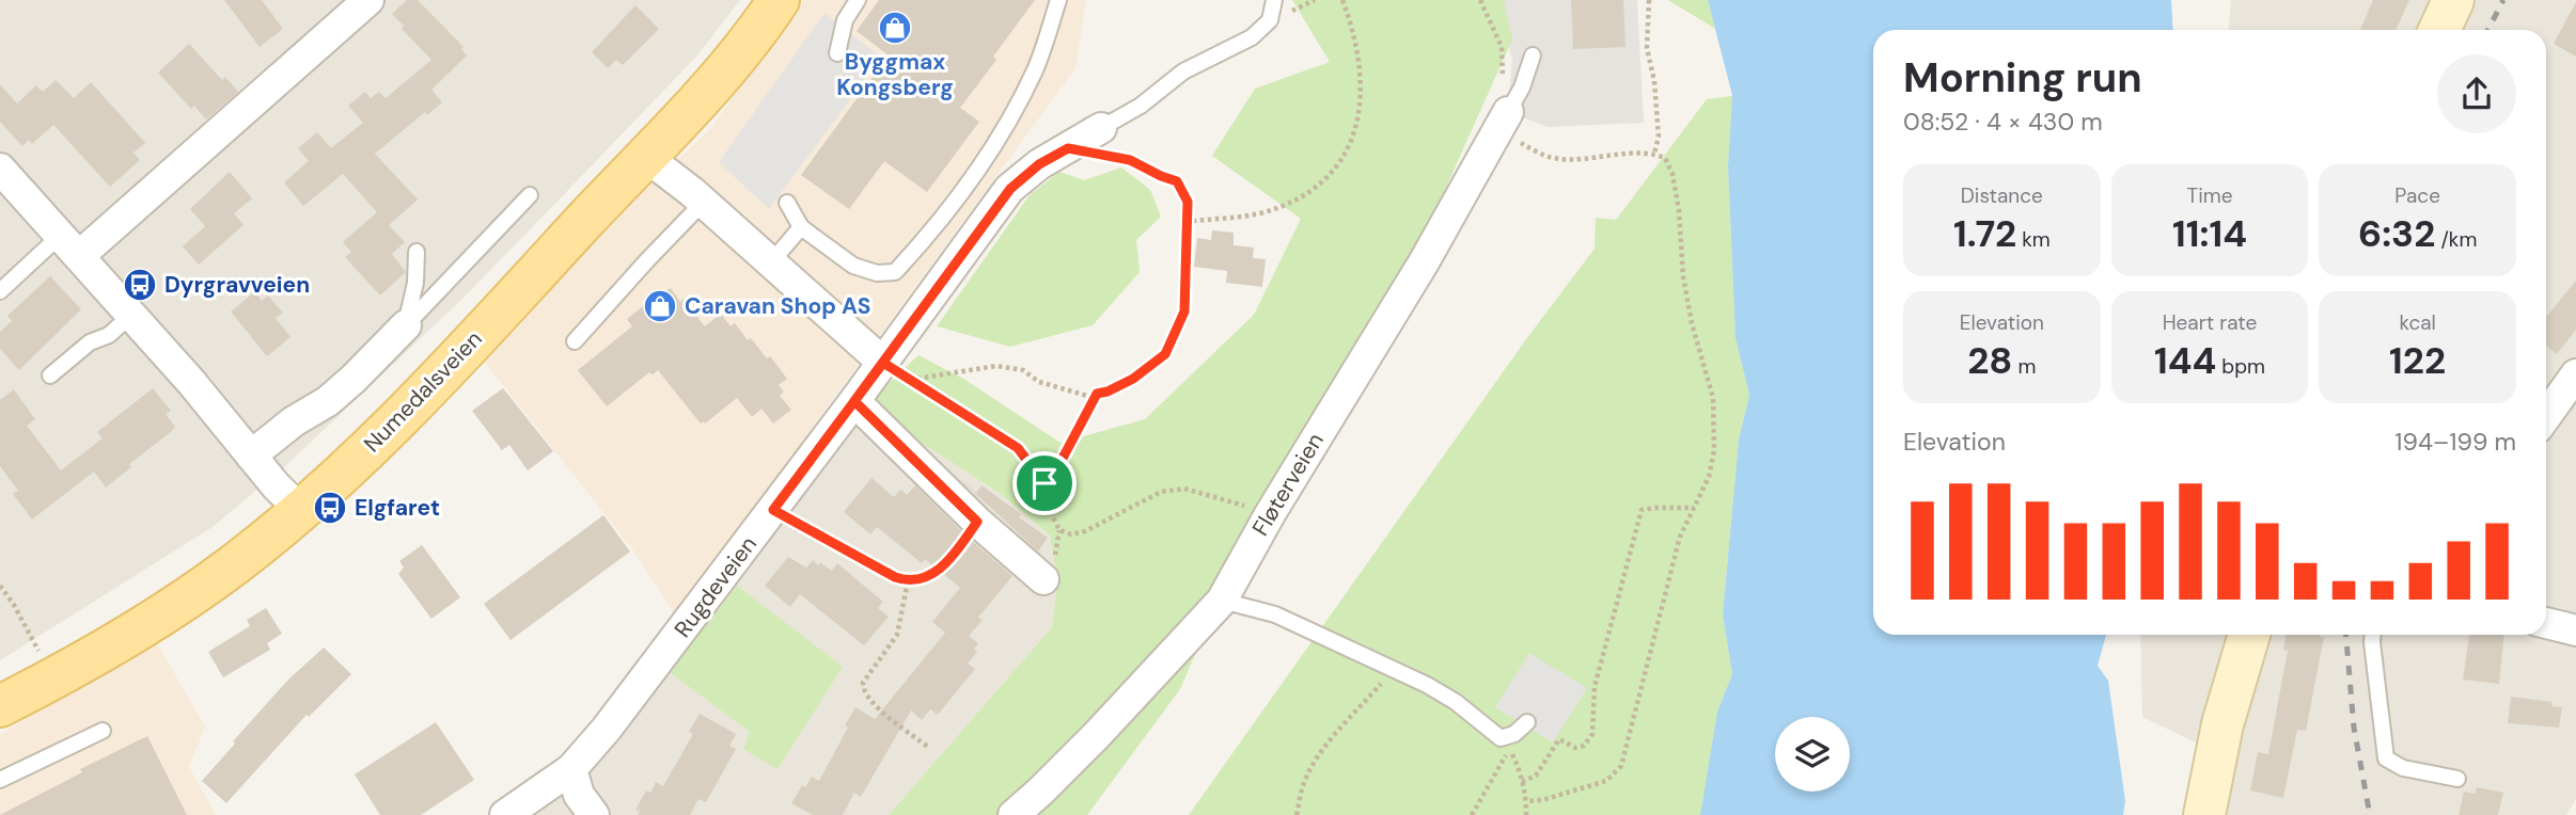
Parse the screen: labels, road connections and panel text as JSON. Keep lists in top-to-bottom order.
{
  "streets": {
    "main road": ["Numedalsveien"],
    "street": ["Fløterveien", "Rugdeveien"]
  },
  "places": {
    "shop": ["Byggmax Kongsberg", "Caravan Shop AS"],
    "bus stop": ["Dyrgravveien", "Elgfaret"]
  },
  "page": {
    "heading": ["Morning run", "08:52 · 4 × 430 m"],
    "stats": [
      ["Distance", "1.72 km"],
      ["Time", "11:14"],
      ["Pace", "6:32 /km"],
      ["Elevation", "28 m"],
      ["Heart rate", "144 bpm"],
      ["kcal", "122"]
    ],
    "chart": ["Elevation", "194–199 m"]
  }
}
